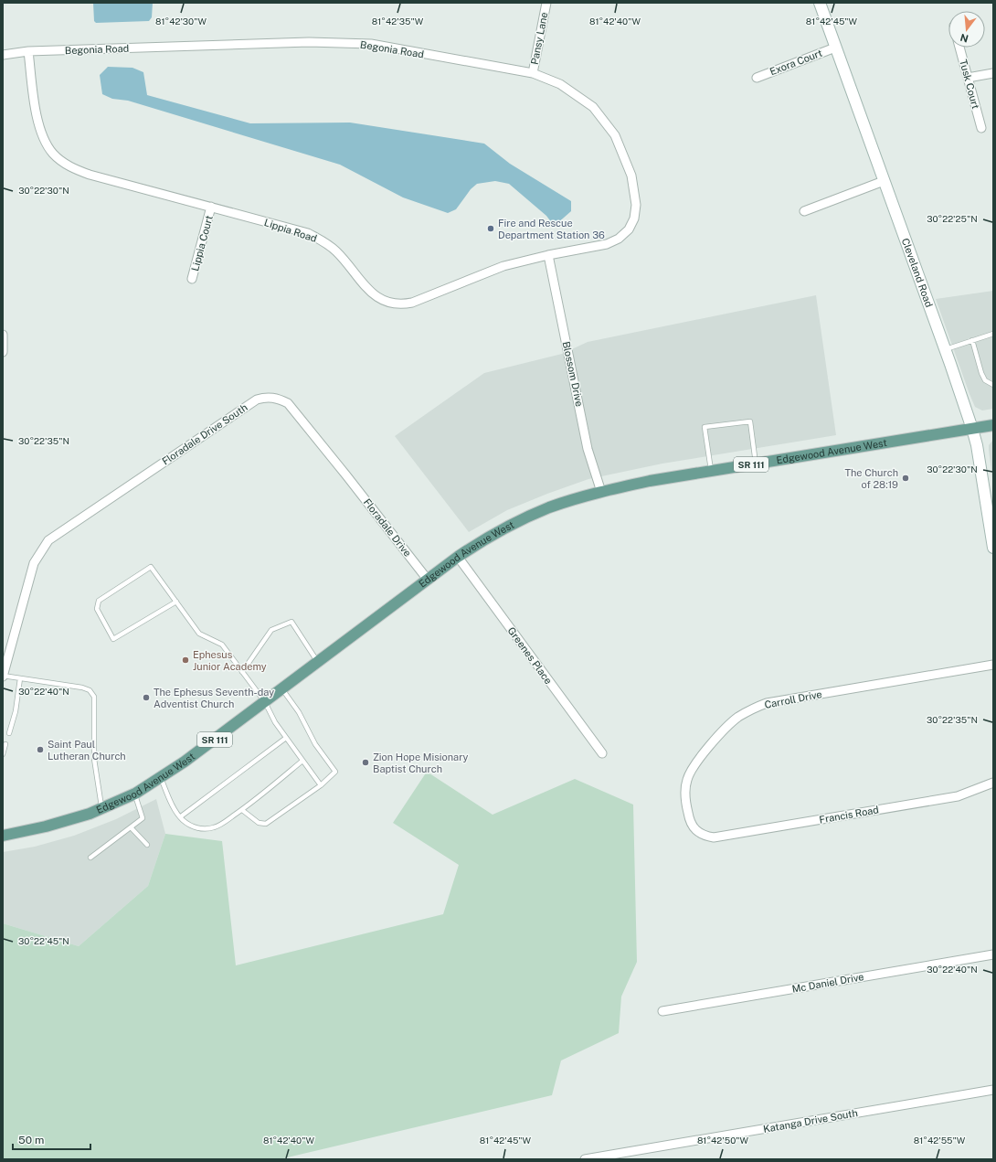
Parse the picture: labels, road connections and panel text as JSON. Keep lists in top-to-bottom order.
{
  "streets": {
    "main road": ["Edgewood Avenue West", "SR 111"],
    "street": [
      "Pansy Lane",
      "Begonia Road",
      "Exora Court",
      "Tusk Court",
      "Lippia Road",
      "Lippia Court",
      "Cleveland Road",
      "Blossom Drive",
      "Floradale Drive South",
      "Floradale Drive",
      "Greenes Place",
      "Carroll Drive",
      "Francis Road",
      "Mc Daniel Drive",
      "Katanga Drive South"
    ]
  },
  "crossings": [
    ["Pansy Lane", "Begonia Road"],
    ["Begonia Road", "Lippia Road"],
    ["Exora Court", "Cleveland Road"],
    ["Lippia Road", "Lippia Court"],
    ["Lippia Road", "Blossom Drive"],
    ["Cleveland Road", "Edgewood Avenue West"],
    ["Blossom Drive", "Edgewood Avenue West"],
    ["Floradale Drive South", "Floradale Drive"],
    ["Edgewood Avenue West", "Floradale Drive"],
    ["Edgewood Avenue West", "Greenes Place"],
    ["Carroll Drive", "Francis Road"]
  ],
  "places": [
    "Fire and Rescue Department Station 36",
    "The Church of 28:19",
    "Ephesus Junior Academy",
    "The Ephesus Seventh-day Adventist Church",
    "Saint Paul Lutheran Church",
    "Zion Hope Misionary Baptist Church"
  ],
  "scale_bar": "50 m",
  "north": "bottom",
  "coordinates": [
    "81°42'30\"W",
    "81°42'35\"W",
    "81°42'40\"W",
    "81°42'45\"W",
    "30°22'30\"N",
    "30°22'25\"N",
    "30°22'35\"N",
    "30°22'40\"N",
    "30°22'45\"N",
    "81°42'50\"W",
    "81°42'55\"W"
  ]
}
